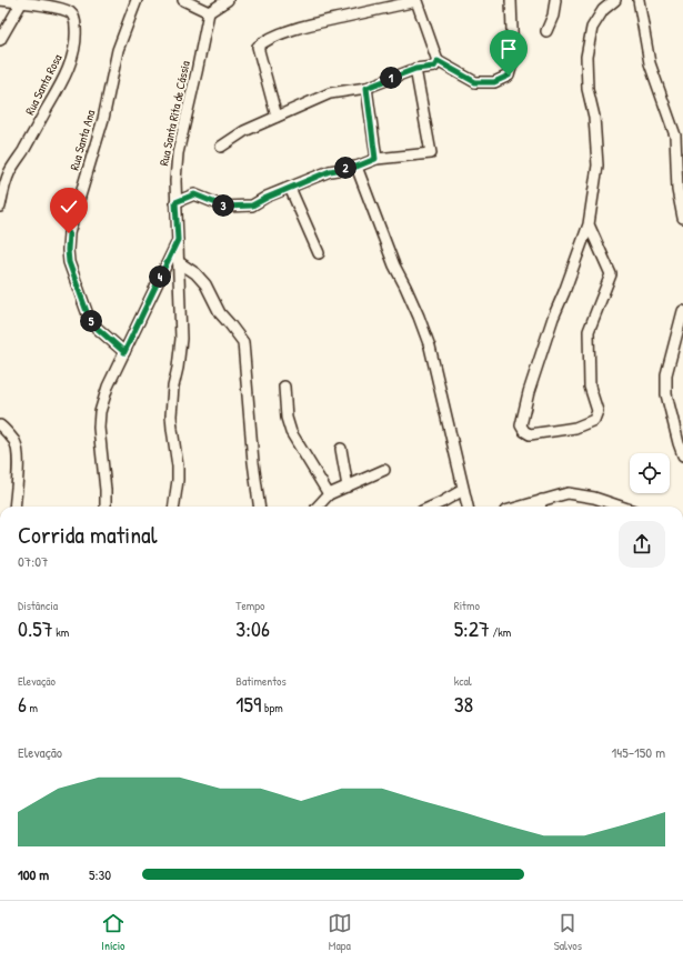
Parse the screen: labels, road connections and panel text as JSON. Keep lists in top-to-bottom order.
{
  "streets": {
    "street": ["Rua Santa Rosa", "Rua Santa Rita de Cássia", "Rua Santa Ana"]
  },
  "page": {
    "pins": [
      "1",
      "2",
      "3",
      "4",
      "5"
    ],
    "heading": ["Corrida matinal", "07:07"],
    "stats": [
      ["Distância", "0.57 km"],
      ["Tempo", "3:06"],
      ["Ritmo", "5:27 /km"],
      ["Elevação", "6 m"],
      ["Batimentos", "159 bpm"],
      ["kcal", "38"]
    ],
    "chart": ["Elevação", "145–150 m"],
    "list": [
      {
        "name": "100 m",
        "note": "5:30"
      }
    ],
    "tabs": ["Início", "Mapa", "Salvos"]
  }
}
